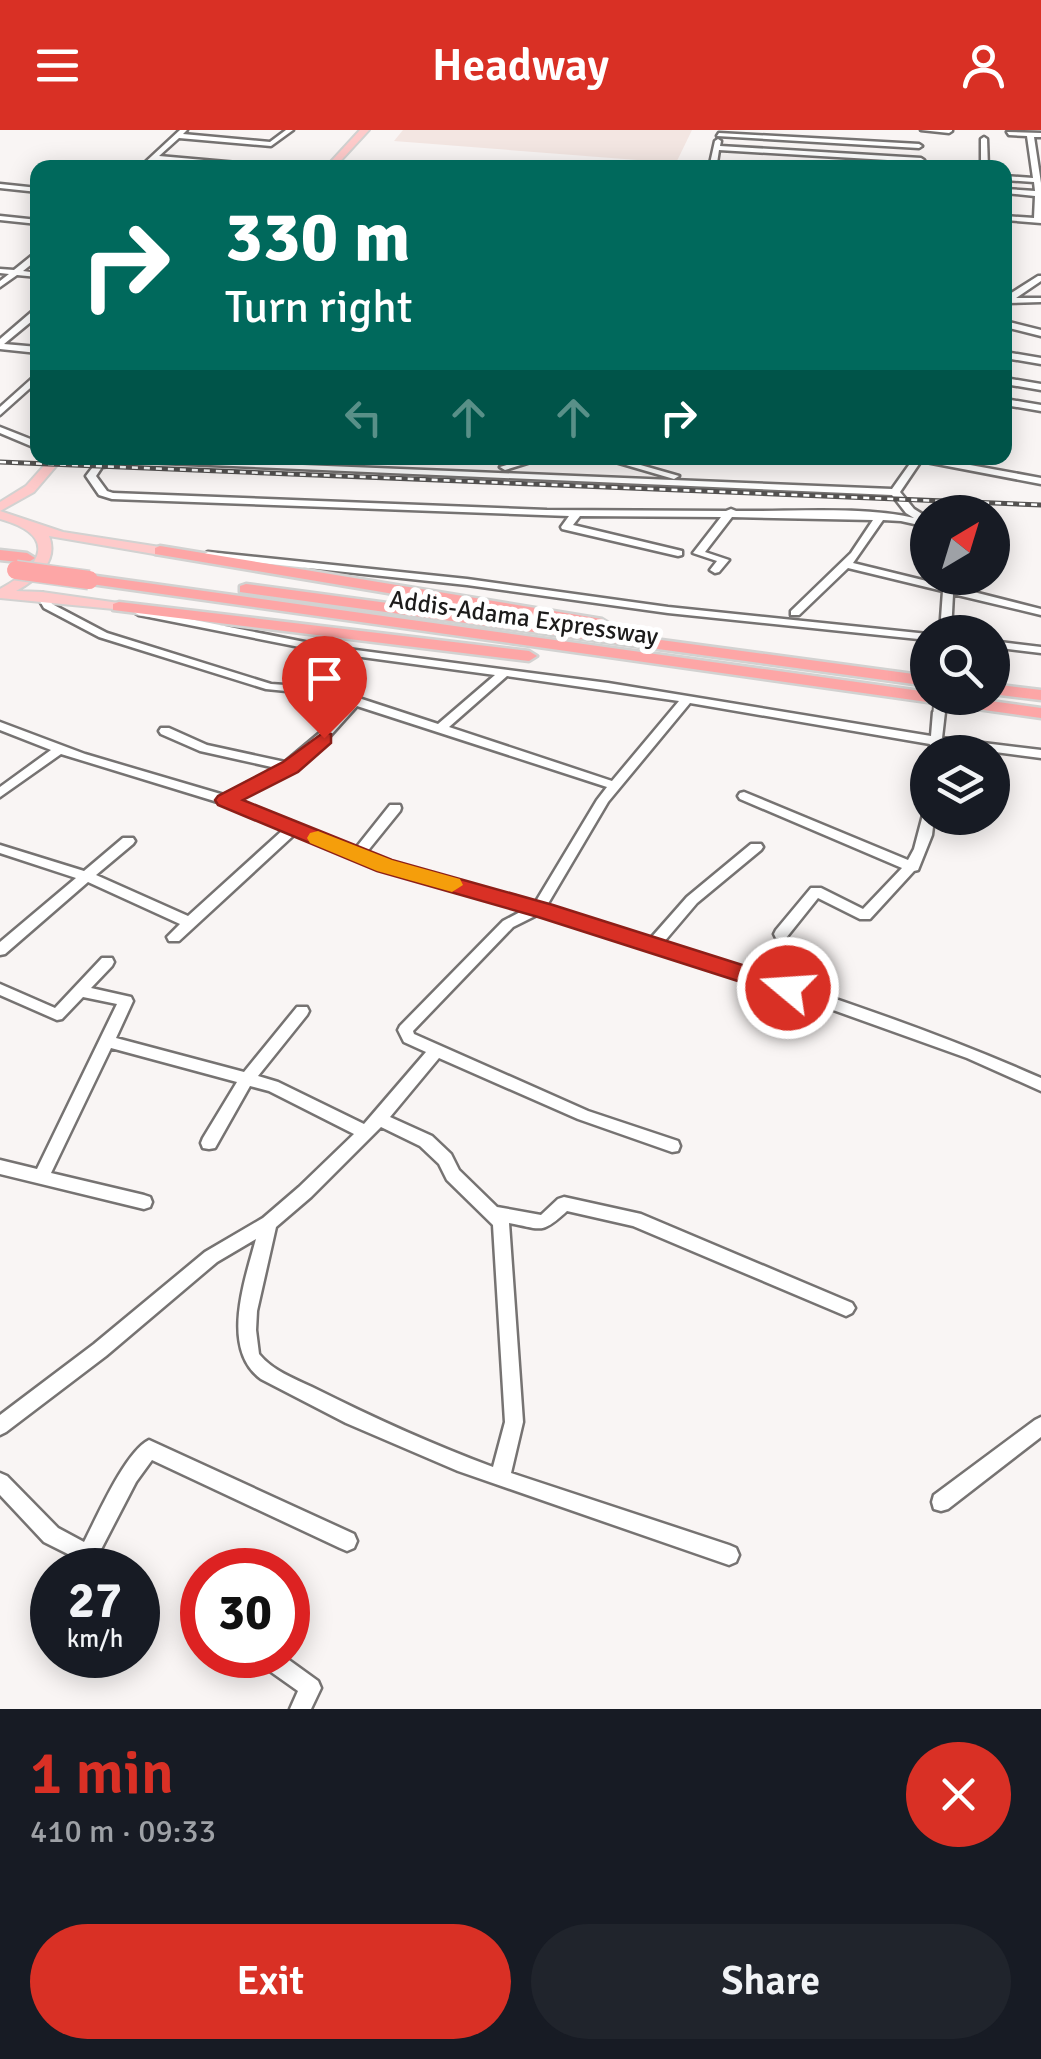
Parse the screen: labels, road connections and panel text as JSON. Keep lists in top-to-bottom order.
{
  "streets": {
    "highway": ["Addis-Adama Expressway"]
  },
  "north": "top right",
  "page": {
    "header": "Headway",
    "turn": ["330 m", "Turn right"],
    "speed": "27 km/h",
    "limit": "30",
    "heading": ["1 min", "410 m · 09:33"],
    "buttons": ["Exit", "Share"]
  }
}
